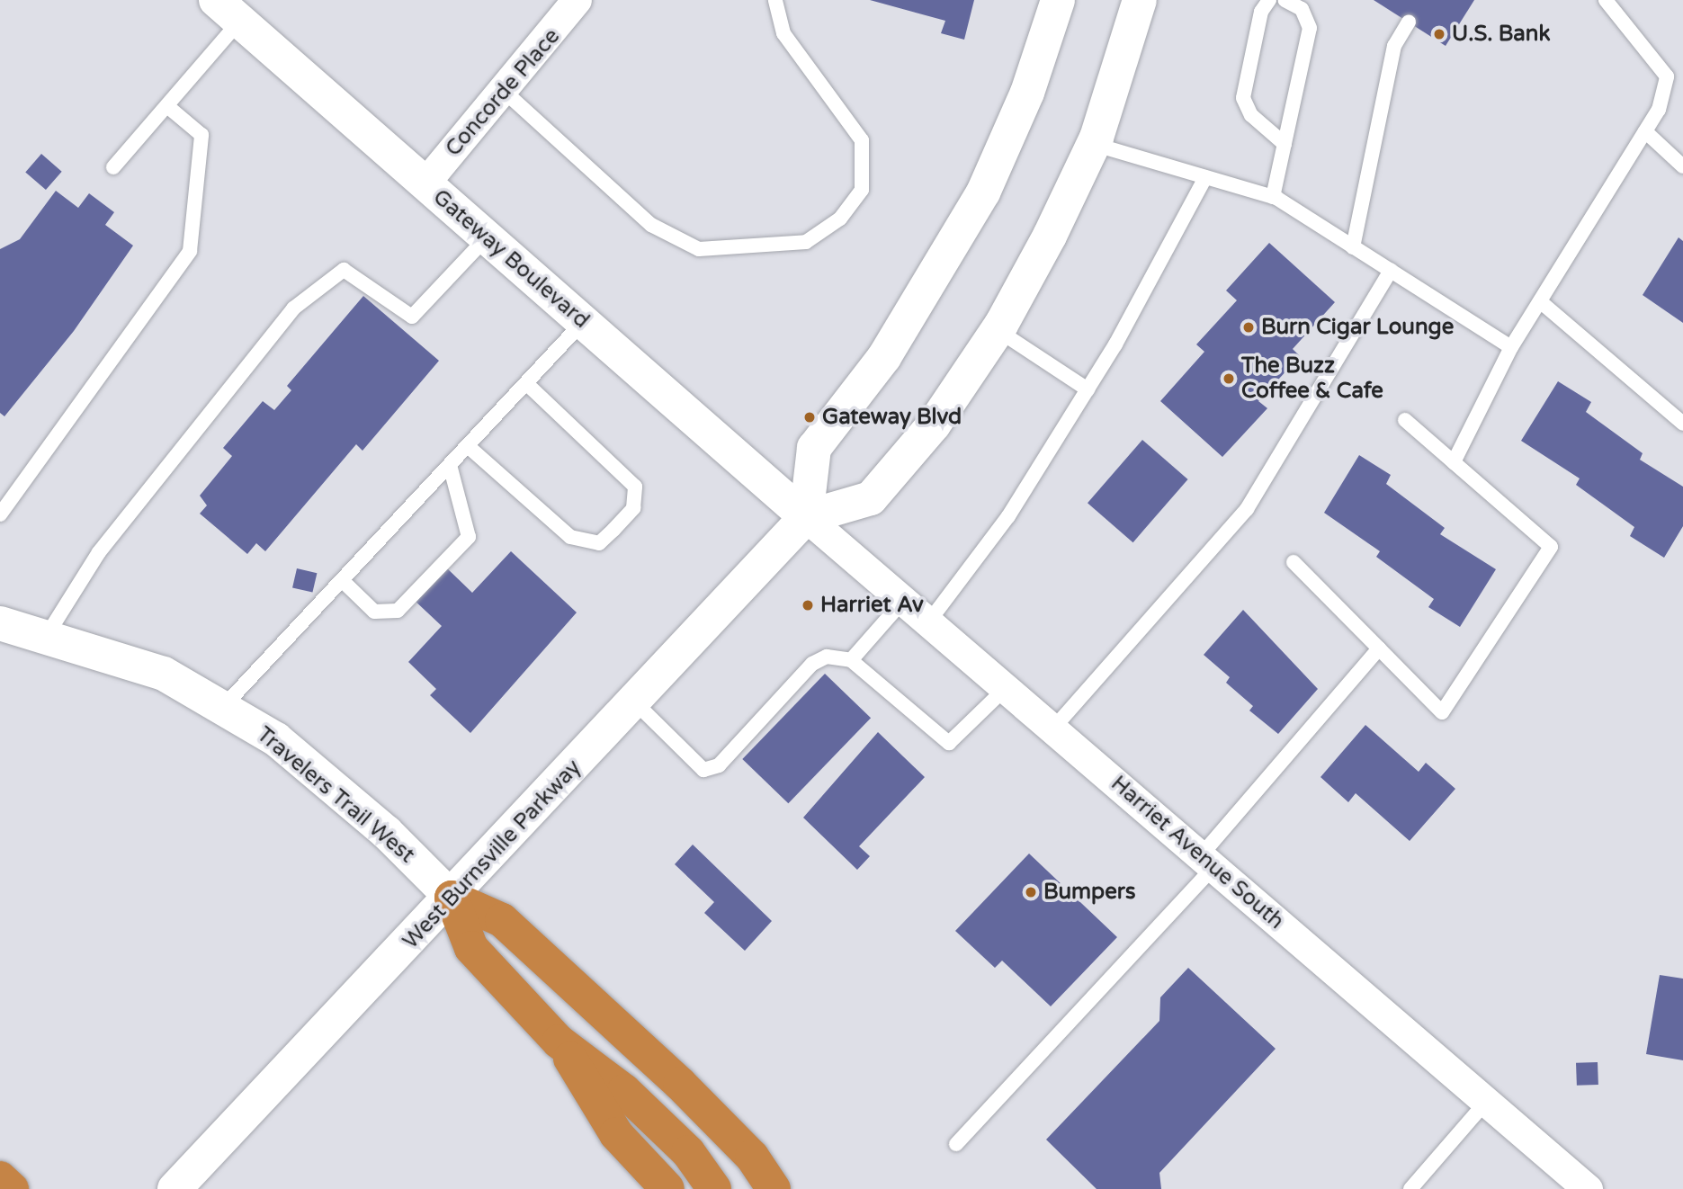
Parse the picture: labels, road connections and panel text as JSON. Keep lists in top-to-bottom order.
{
  "streets": {
    "street": [
      "Concorde Place",
      "Gateway Boulevard",
      "Travelers Trail West",
      "Harriet Avenue South",
      "West Burnsville Parkway"
    ]
  },
  "crossings": [
    ["Concorde Place", "Gateway Boulevard"],
    ["Gateway Boulevard", "Harriet Avenue South"],
    ["Gateway Boulevard", "West Burnsville Parkway"],
    ["Travelers Trail West", "West Burnsville Parkway"],
    ["Harriet Avenue South", "West Burnsville Parkway"]
  ],
  "places": [
    "U.S. Bank",
    "Burn Cigar Lounge",
    "The Buzz Coffee & Cafe",
    "Gateway Blvd",
    "Harriet Av",
    "Bumpers"
  ]
}
